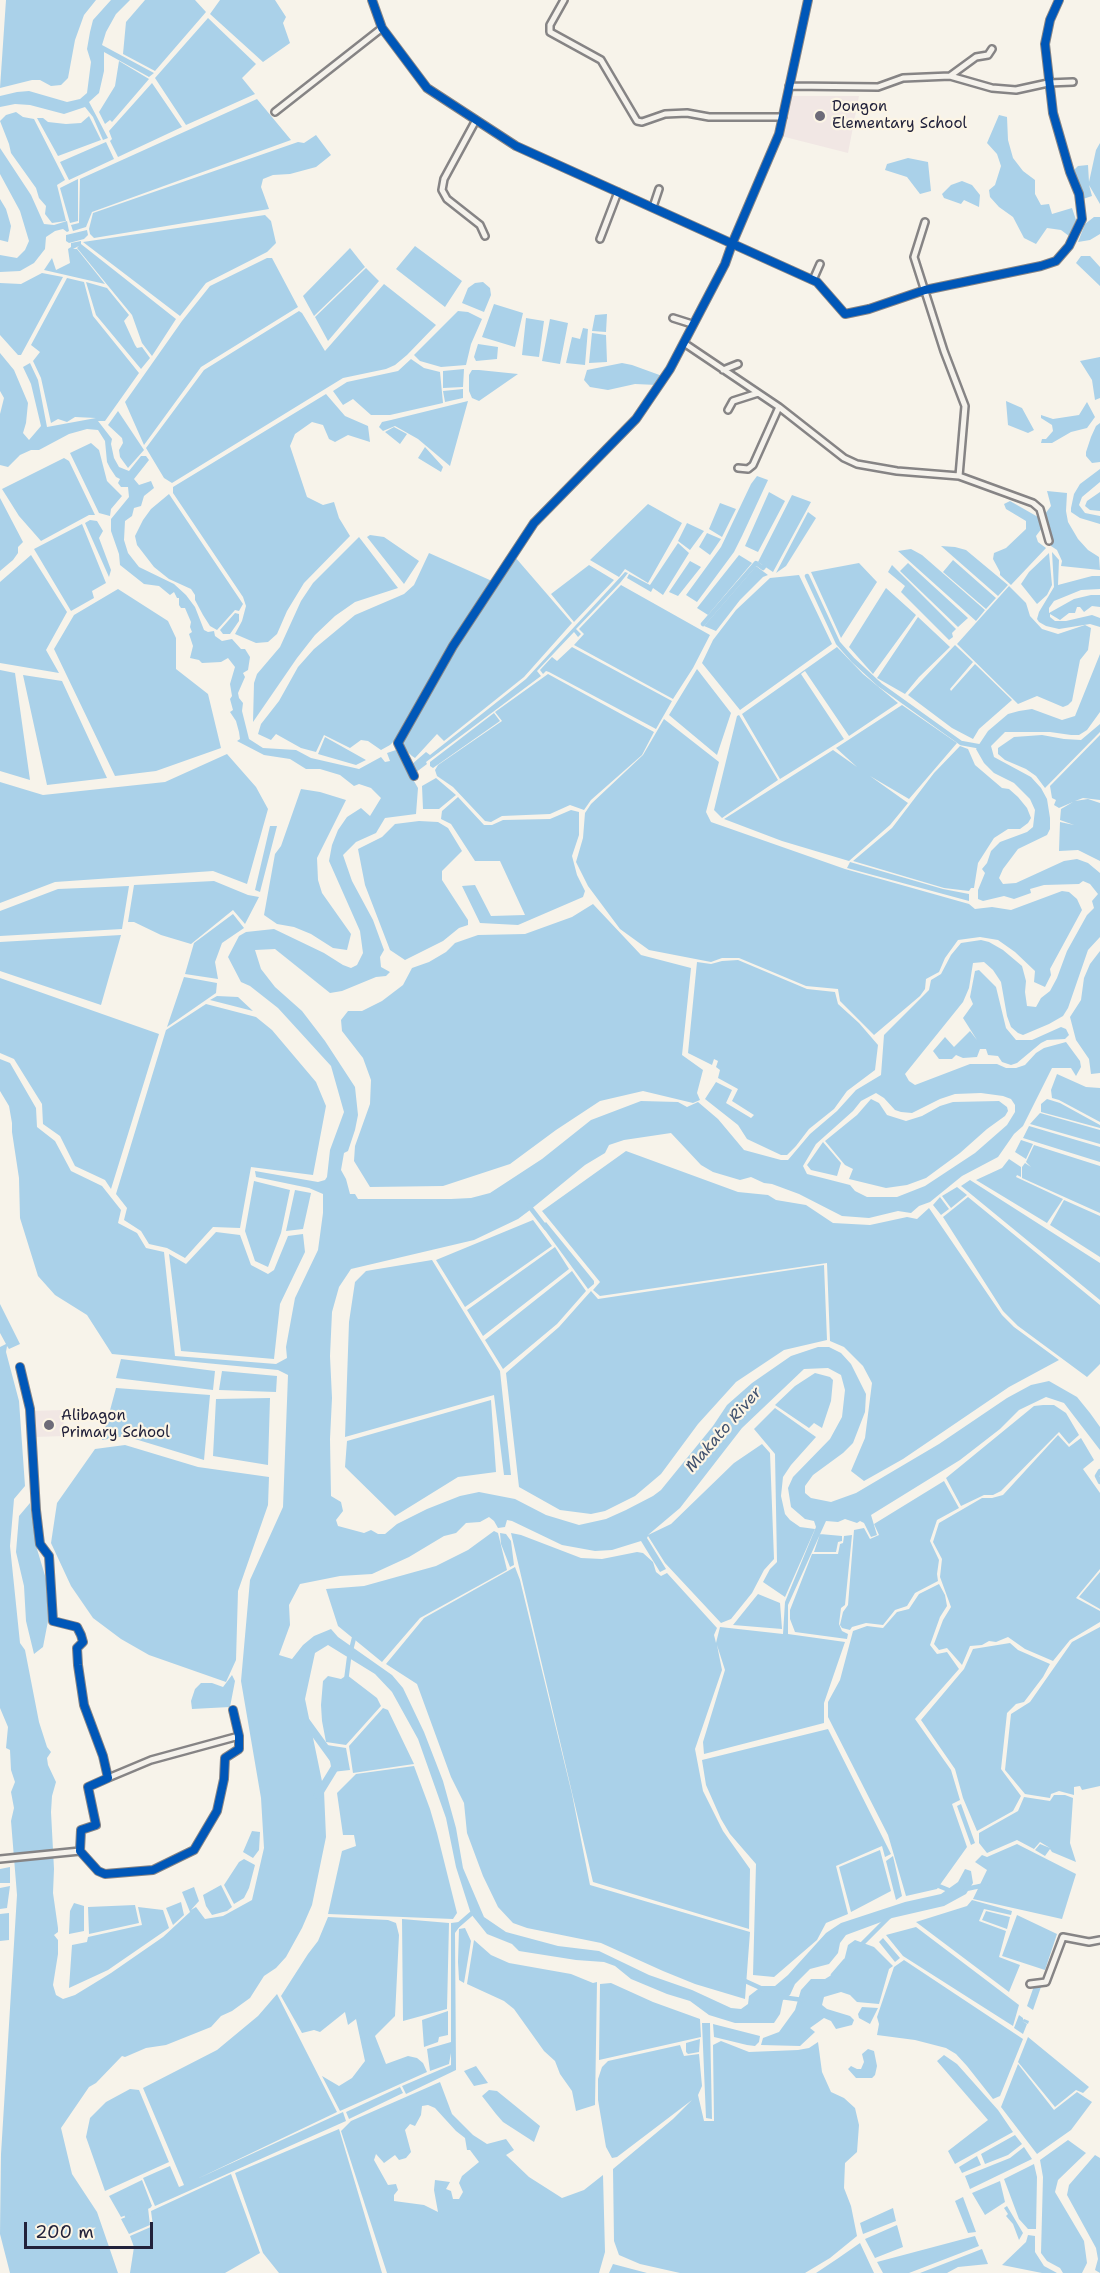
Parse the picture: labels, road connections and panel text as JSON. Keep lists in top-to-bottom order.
{
  "water": ["Makato River"],
  "places": ["Dongon Elementary School", "Alibagon Primary School"],
  "scale_bar": "200 m"
}
